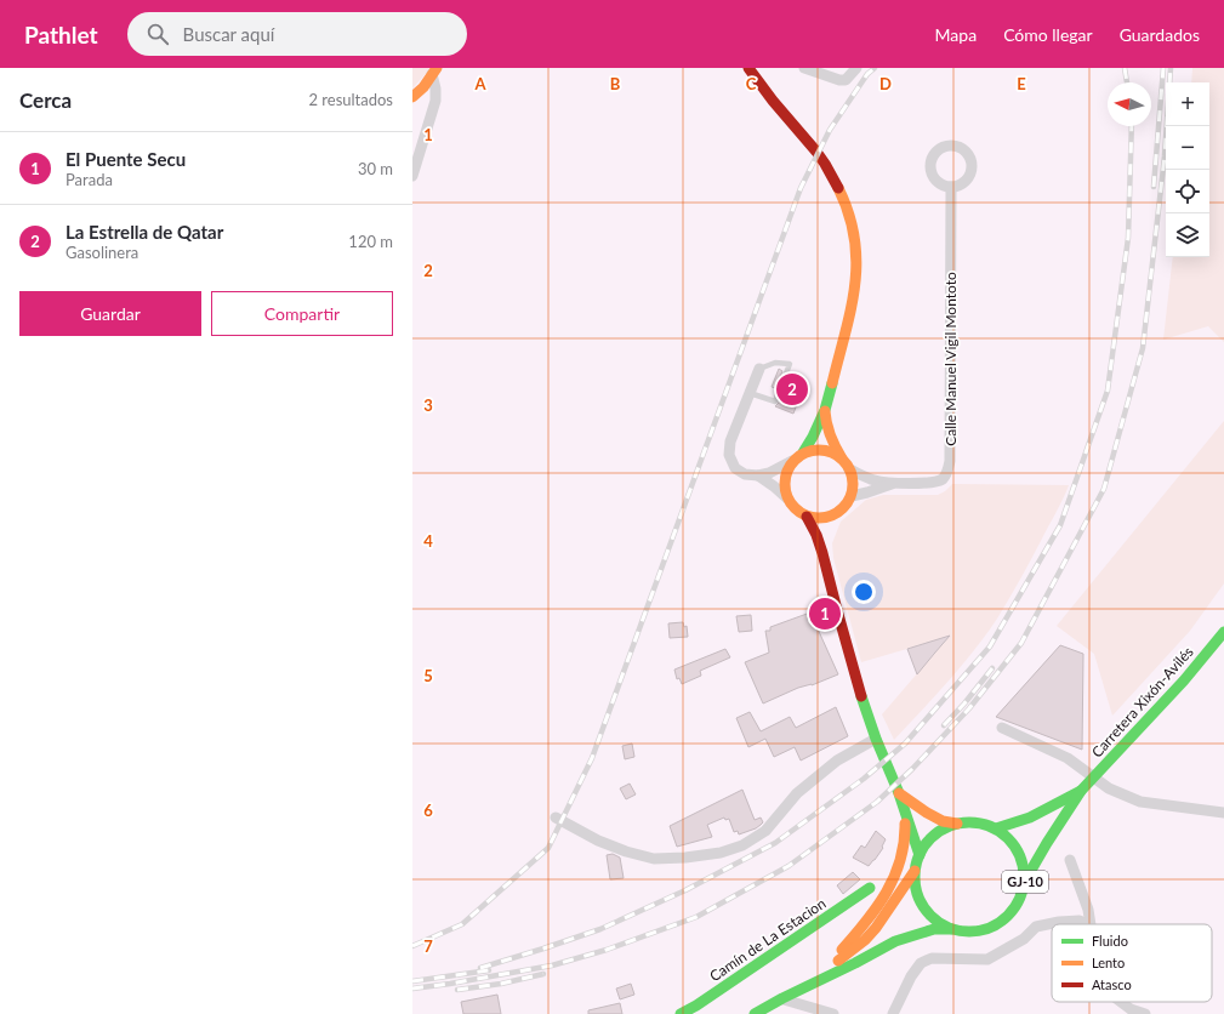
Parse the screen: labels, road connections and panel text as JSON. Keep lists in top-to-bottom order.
{
  "streets": {
    "main road": ["Carretera Xixón-Avilés", "GJ-10", "Camín de La Estacion"],
    "street": ["Calle Manuel Vigil Montoto"]
  },
  "crossings": [
    ["Carretera Xixón-Avilés", "GJ-10"]
  ],
  "legend": ["Fluido", "Lento", "Atasco"],
  "north": "left",
  "page": {
    "header": "Pathlet",
    "search": "Buscar aquí",
    "nav": ["Mapa", "Cómo llegar", "Guardados"],
    "heading": ["Cerca", "2 resultados"],
    "map_buttons": ["+", "−"],
    "list": [
      {
        "mark": "1",
        "name": "El Puente Secu",
        "note": "Parada",
        "value": "30 m"
      },
      {
        "mark": "2",
        "name": "La Estrella de Qatar",
        "note": "Gasolinera",
        "value": "120 m"
      }
    ],
    "buttons": ["Guardar", "Compartir"],
    "pins": ["2", "1"]
  },
  "grid": {
    "columns": [
      "A",
      "B",
      "C",
      "D",
      "E"
    ],
    "rows": [
      "1",
      "2",
      "3",
      "4",
      "5",
      "6",
      "7"
    ]
  }
}
